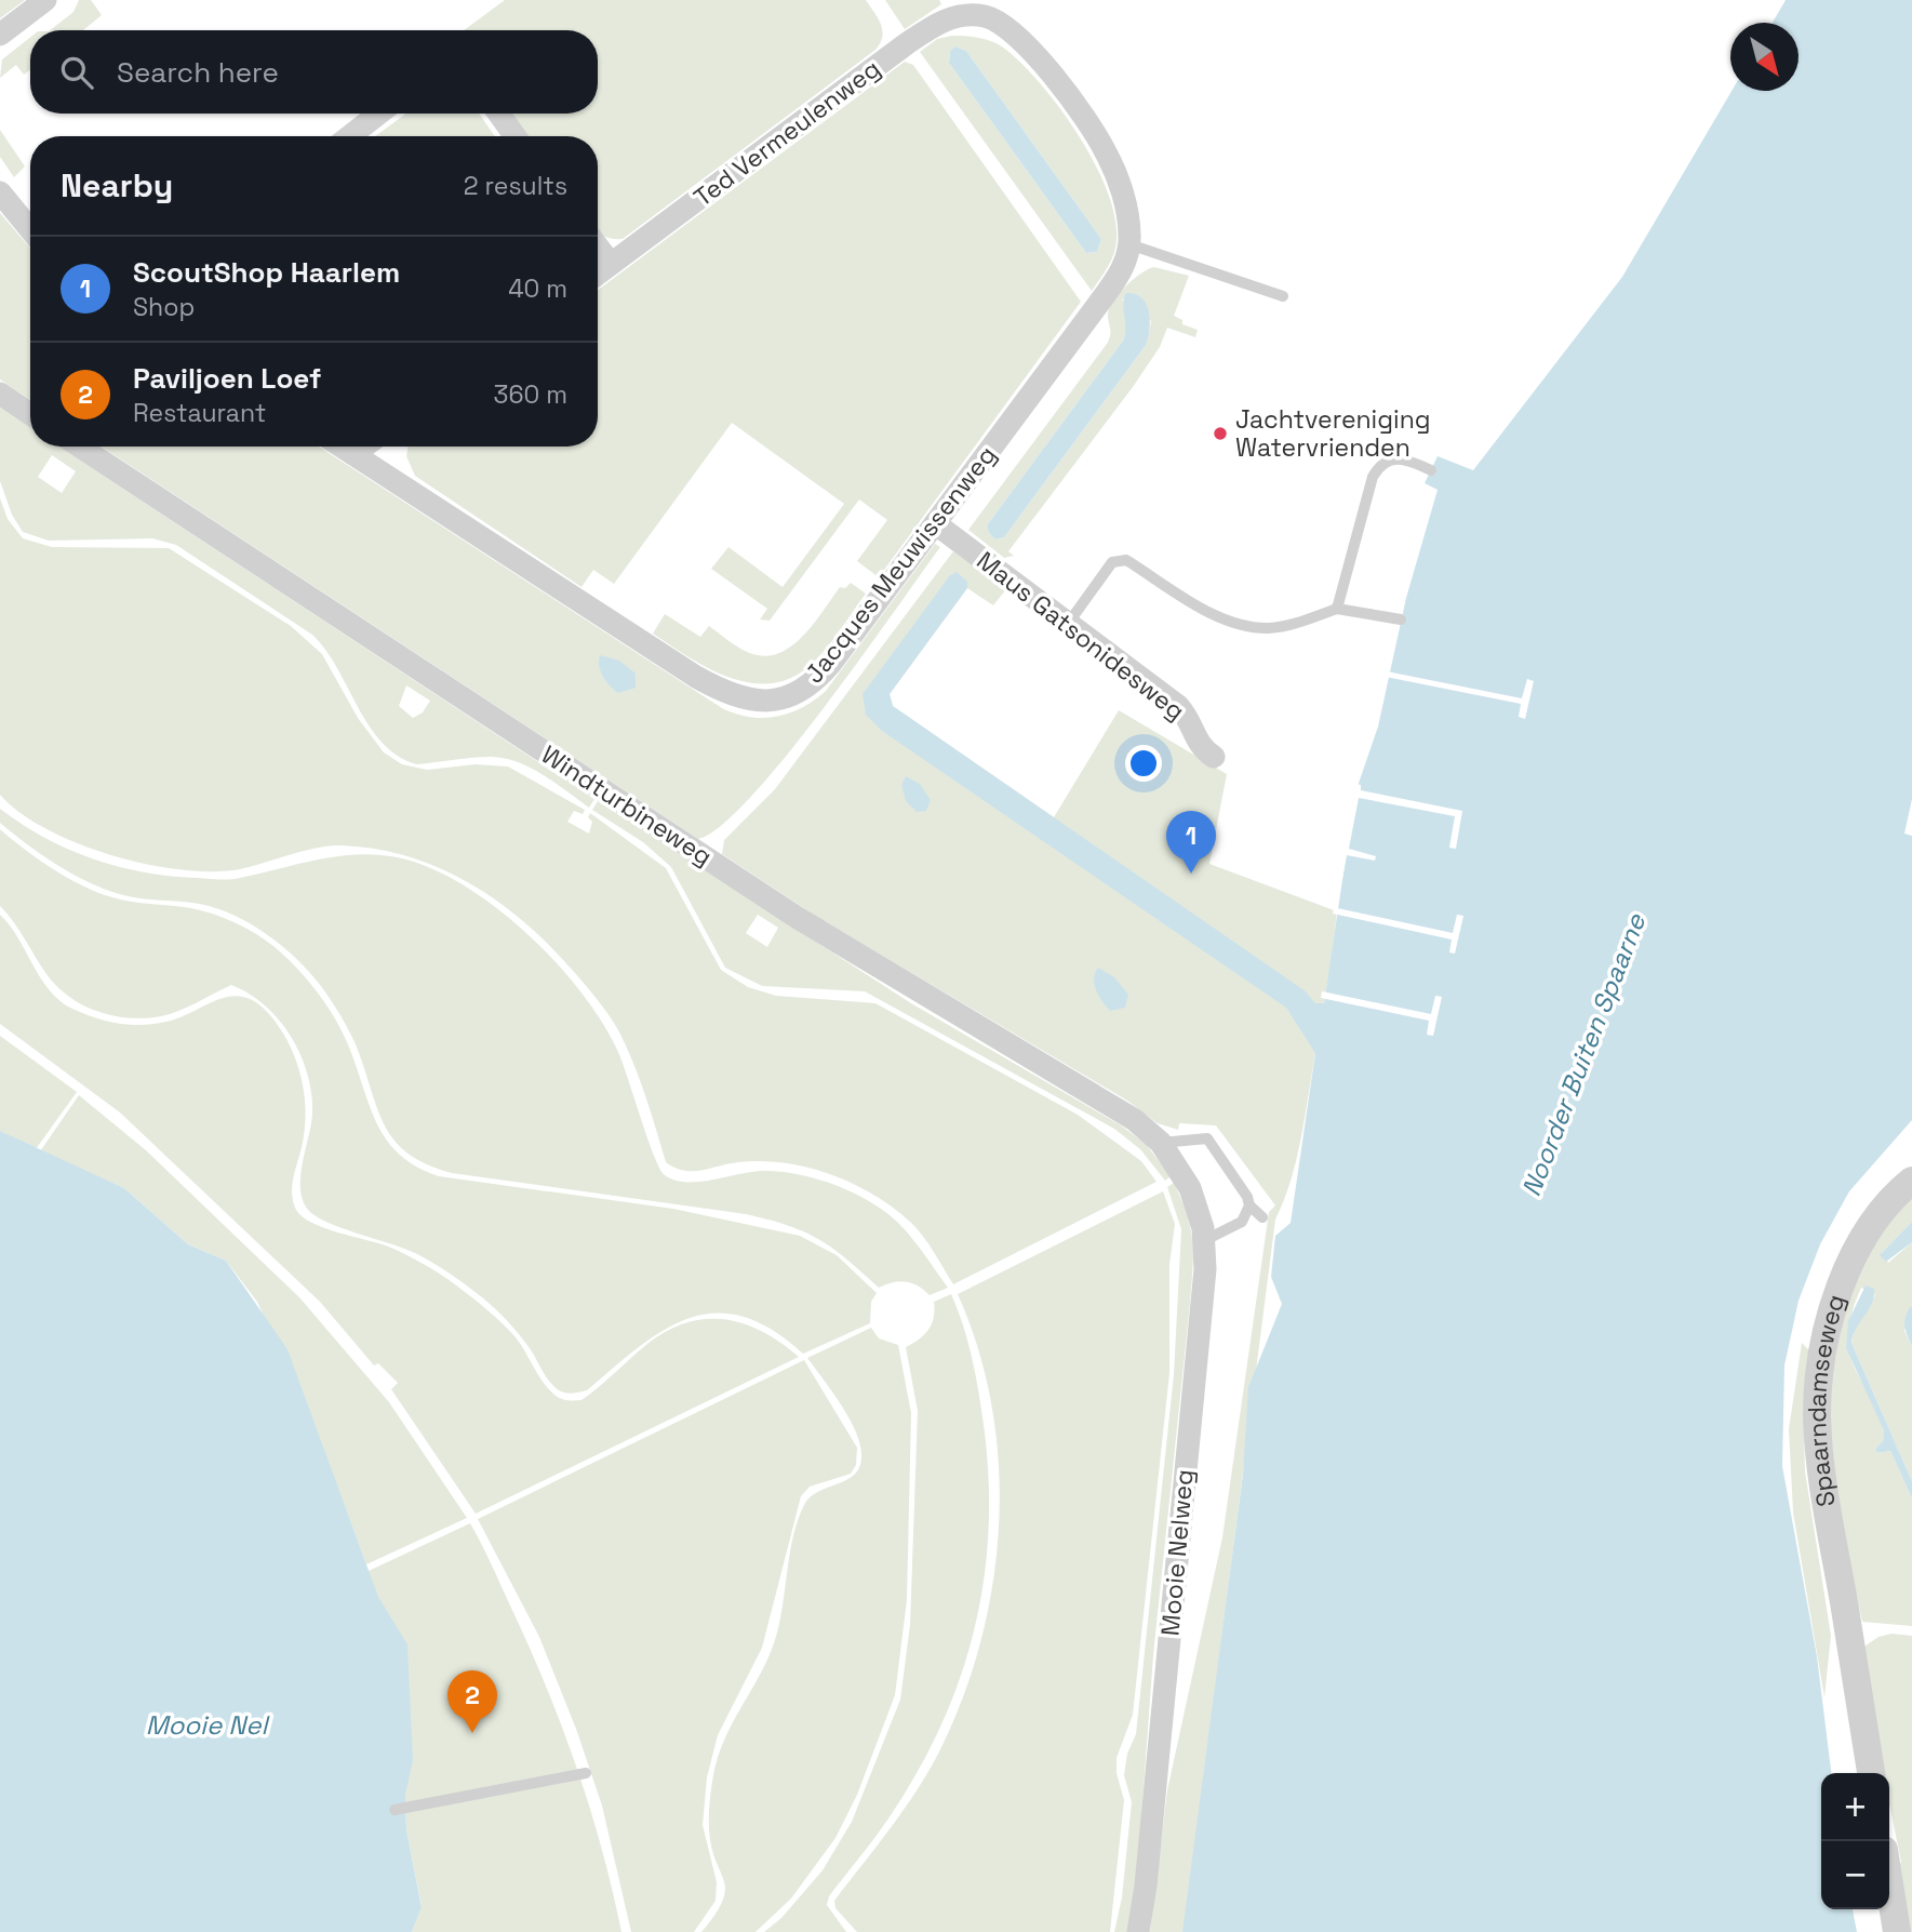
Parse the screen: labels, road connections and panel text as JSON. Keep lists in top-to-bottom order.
{
  "streets": {
    "street": [
      "Ted Vermeulenweg",
      "Jacques Meuwissenweg",
      "Maus Gatsonidesweg",
      "Windturbineweg",
      "Spaarndamseweg",
      "Mooie Nelweg"
    ]
  },
  "crossings": [
    ["Ted Vermeulenweg", "Jacques Meuwissenweg"],
    ["Jacques Meuwissenweg", "Maus Gatsonidesweg"],
    ["Windturbineweg", "Mooie Nelweg"]
  ],
  "water": ["Noorder Buiten Spaarne", "Mooie Nel"],
  "places": ["Jachtvereniging Watervrienden"],
  "north": "bottom right",
  "page": {
    "search": "Search here",
    "heading": ["Nearby", "2 results"],
    "list": [
      {
        "mark": "1",
        "name": "ScoutShop Haarlem",
        "note": "Shop",
        "value": "40 m"
      },
      {
        "mark": "2",
        "name": "Paviljoen Loef",
        "note": "Restaurant",
        "value": "360 m"
      }
    ],
    "pins": ["1", "2"],
    "map_buttons": ["+", "−"]
  }
}
